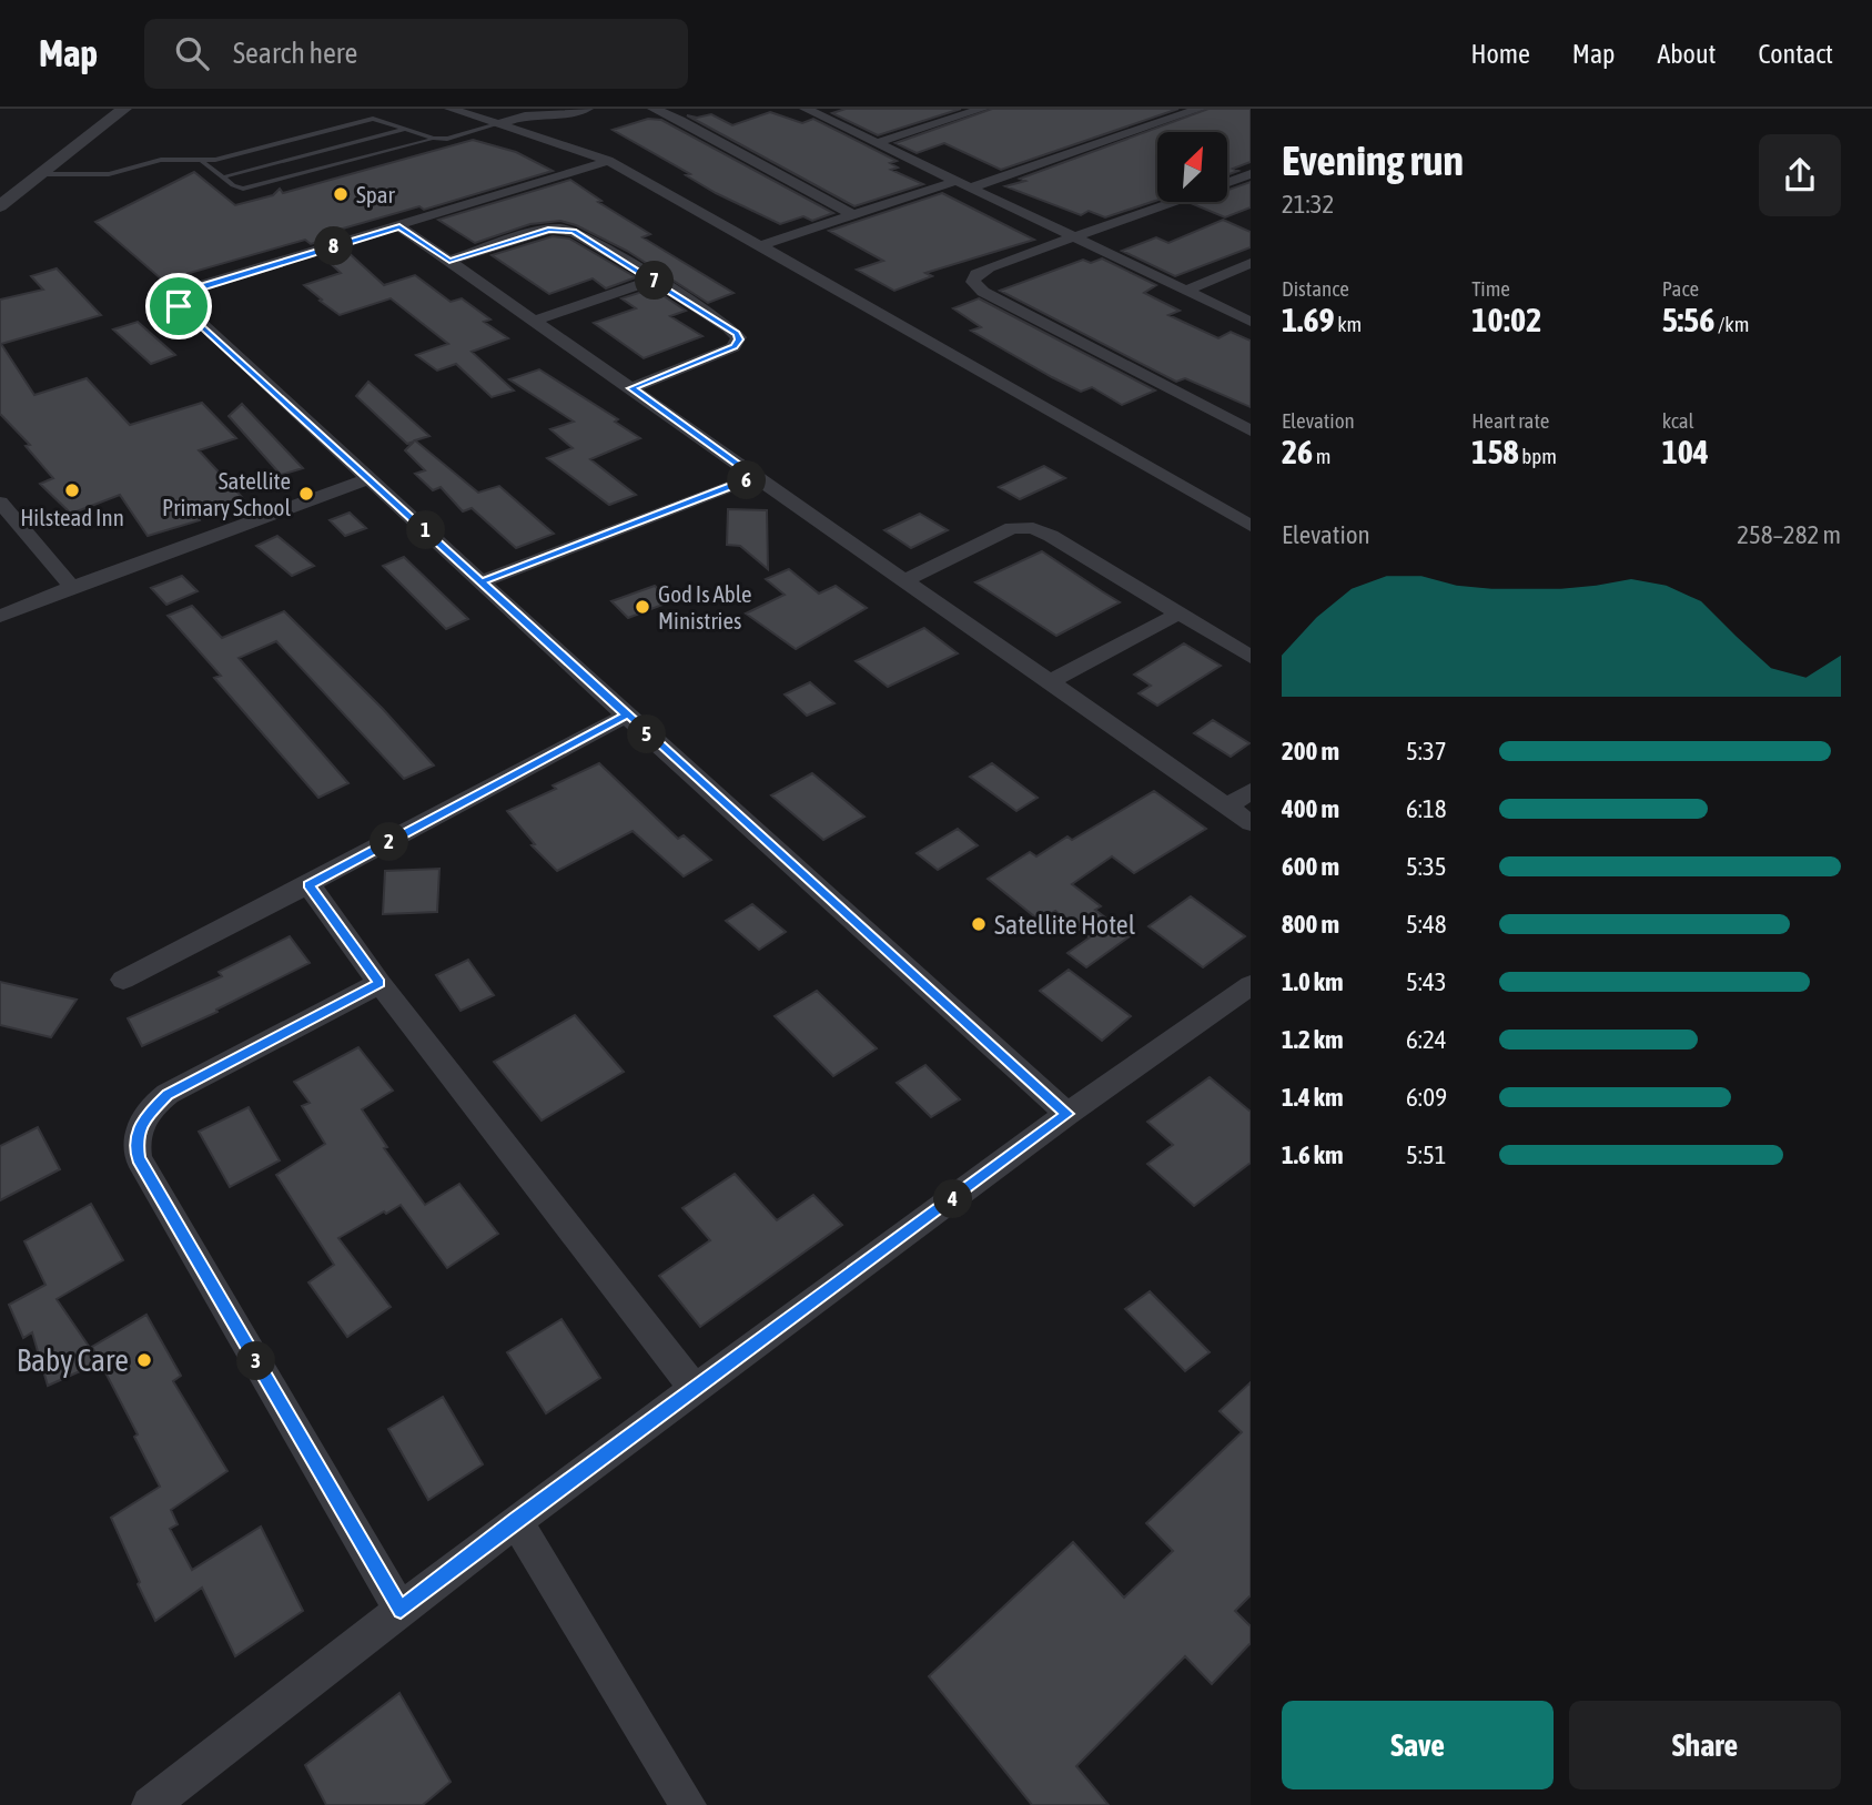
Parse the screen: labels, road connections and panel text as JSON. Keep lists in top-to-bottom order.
{
  "places": [
    "Spar",
    "Hilstead Inn",
    "Satellite Primary School",
    "God Is Able Ministries",
    "Satellite Hotel",
    "Baby Care"
  ],
  "north": "top right",
  "page": {
    "header": "Map",
    "search": "Search here",
    "nav": [
      "Home",
      "Map",
      "About",
      "Contact"
    ],
    "heading": ["Evening run", "21:32"],
    "pins": [
      "8",
      "7",
      "6",
      "1",
      "5",
      "2",
      "4",
      "3"
    ],
    "stats": [
      ["Distance", "1.69 km"],
      ["Time", "10:02"],
      ["Pace", "5:56 /km"],
      ["Elevation", "26 m"],
      ["Heart rate", "158 bpm"],
      ["kcal", "104"]
    ],
    "chart": ["Elevation", "258–282 m"],
    "list": [
      {
        "name": "200 m",
        "note": "5:37"
      },
      {
        "name": "400 m",
        "note": "6:18"
      },
      {
        "name": "600 m",
        "note": "5:35"
      },
      {
        "name": "800 m",
        "note": "5:48"
      },
      {
        "name": "1.0 km",
        "note": "5:43"
      },
      {
        "name": "1.2 km",
        "note": "6:24"
      },
      {
        "name": "1.4 km",
        "note": "6:09"
      },
      {
        "name": "1.6 km",
        "note": "5:51"
      }
    ],
    "buttons": ["Save", "Share"]
  }
}
